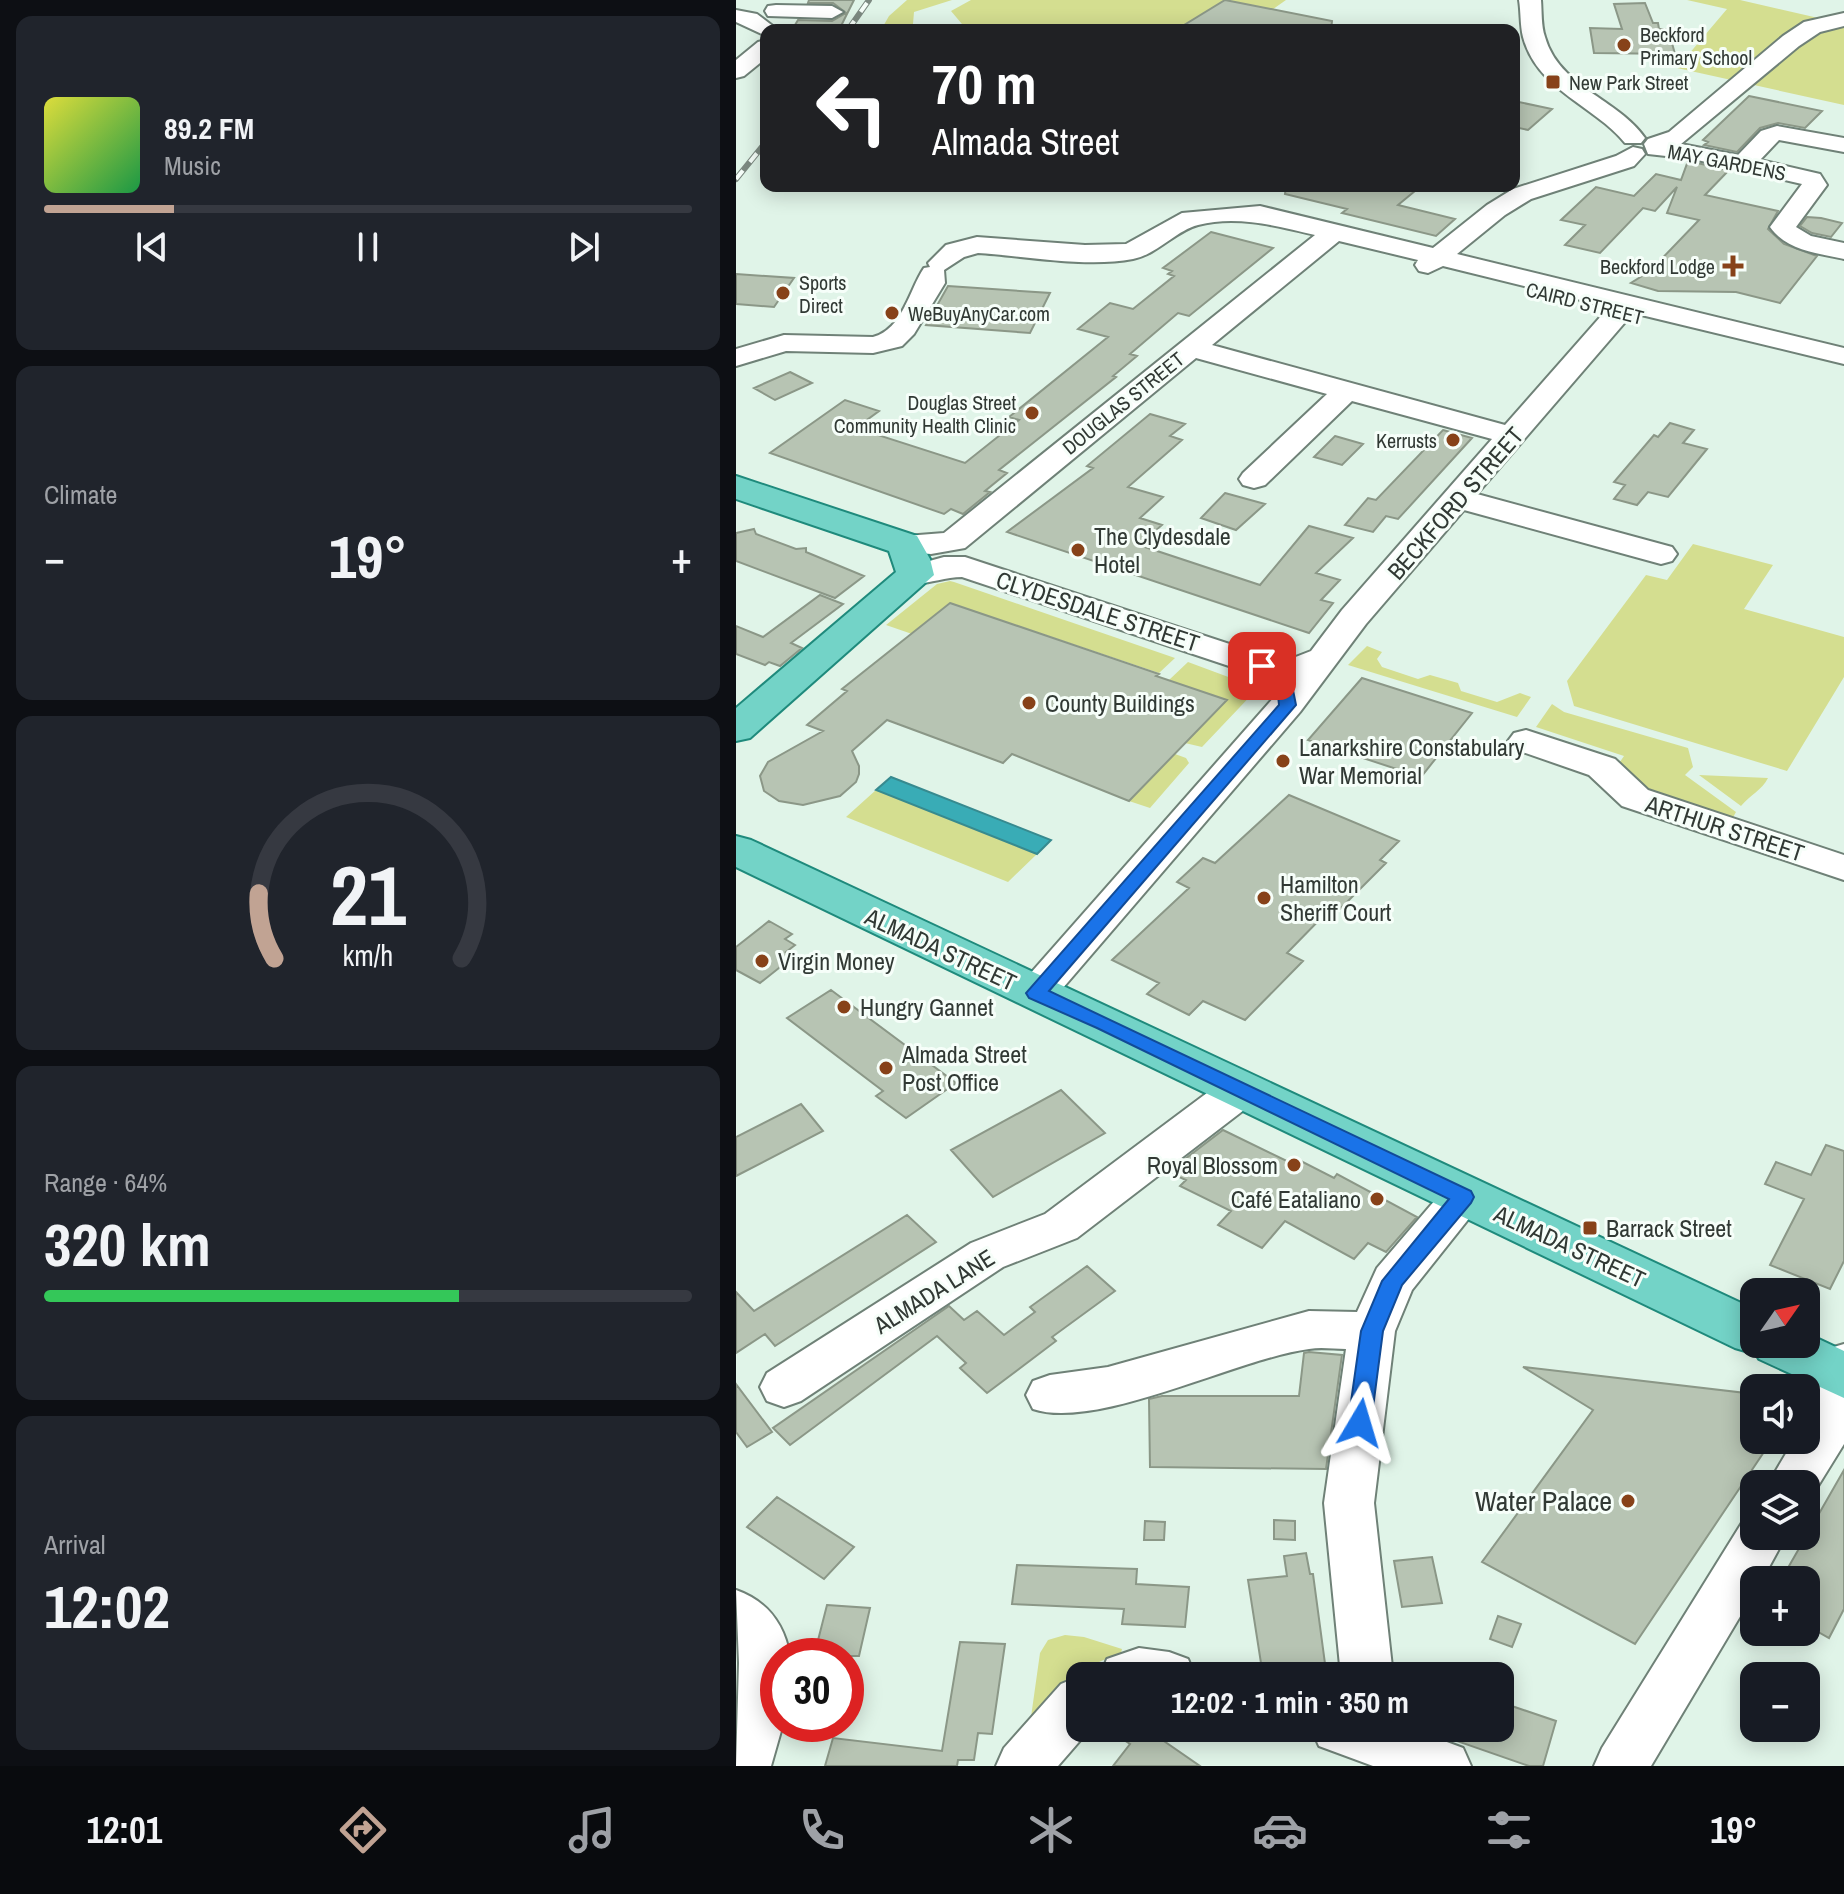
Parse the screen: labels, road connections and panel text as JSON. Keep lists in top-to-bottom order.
{
  "streets": {
    "main road": ["ALMADA STREET"],
    "street": [
      "MAY GARDENS",
      "CAIRD STREET",
      "DOUGLAS STREET",
      "BECKFORD STREET",
      "CLYDESDALE STREET",
      "ARTHUR STREET",
      "ALMADA LANE"
    ]
  },
  "crossings": [
    ["CAIRD STREET", "DOUGLAS STREET"],
    ["CAIRD STREET", "BECKFORD STREET"],
    ["DOUGLAS STREET", "CLYDESDALE STREET"],
    ["BECKFORD STREET", "CLYDESDALE STREET"],
    ["BECKFORD STREET", "ALMADA STREET"],
    ["ALMADA STREET", "ALMADA LANE"]
  ],
  "places": {
    "other": [
      "Beckford Primary School",
      "Sports Direct",
      "WeBuyAnyCar.com",
      "Douglas Street Community Health Clinic",
      "Kerrusts",
      "The Clydesdale Hotel",
      "County Buildings",
      "Lanarkshire Constabulary War Memorial",
      "Hamilton Sheriff Court",
      "Virgin Money",
      "Hungry Gannet",
      "Almada Street Post Office",
      "Royal Blossom",
      "Café Eataliano",
      "Water Palace"
    ],
    "transit": ["New Park Street", "Barrack Street"],
    "health": ["Beckford Lodge"]
  },
  "north": "top right",
  "page": {
    "turn": ["70 m", "Almada Street"],
    "song": ["89.2 FM", "Music"],
    "tile": [
      "Climate",
      ["Range · 64%", "320 km"],
      ["Arrival", "12:02"]
    ],
    "heat": ["−", "19°", "+"],
    "map_buttons": ["+", "−"],
    "limit": "30",
    "trip": "12:02 · 1 min · 350 m",
    "tabs": ["12:01", "19°"],
    "gauge": ["21", "km/h"]
  }
}
